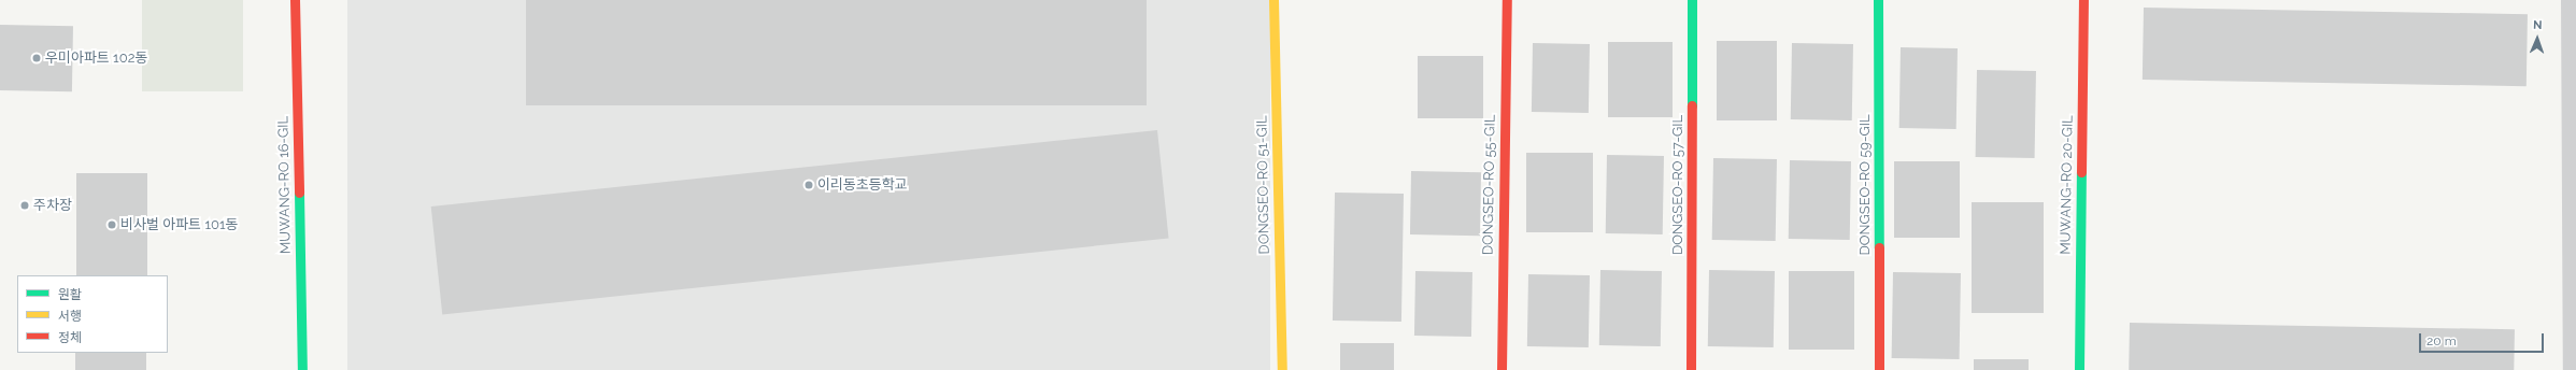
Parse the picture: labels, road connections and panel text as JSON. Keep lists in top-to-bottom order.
{
  "streets": {
    "street": [
      "MUWANG-RO 16-GIL",
      "DONGSEO-RO 51-GIL",
      "DONGSEO-RO 55-GIL",
      "DONGSEO-RO 57-GIL",
      "DONGSEO-RO 59-GIL",
      "MUWANG-RO 20-GIL"
    ]
  },
  "places": [
    "우미아파트 102동",
    "이리동초등학교",
    "주차장",
    "비사벌 아파트 101동"
  ],
  "legend": ["원활", "서행", "정체"],
  "scale_bar": "20 m",
  "north": "top"
}
